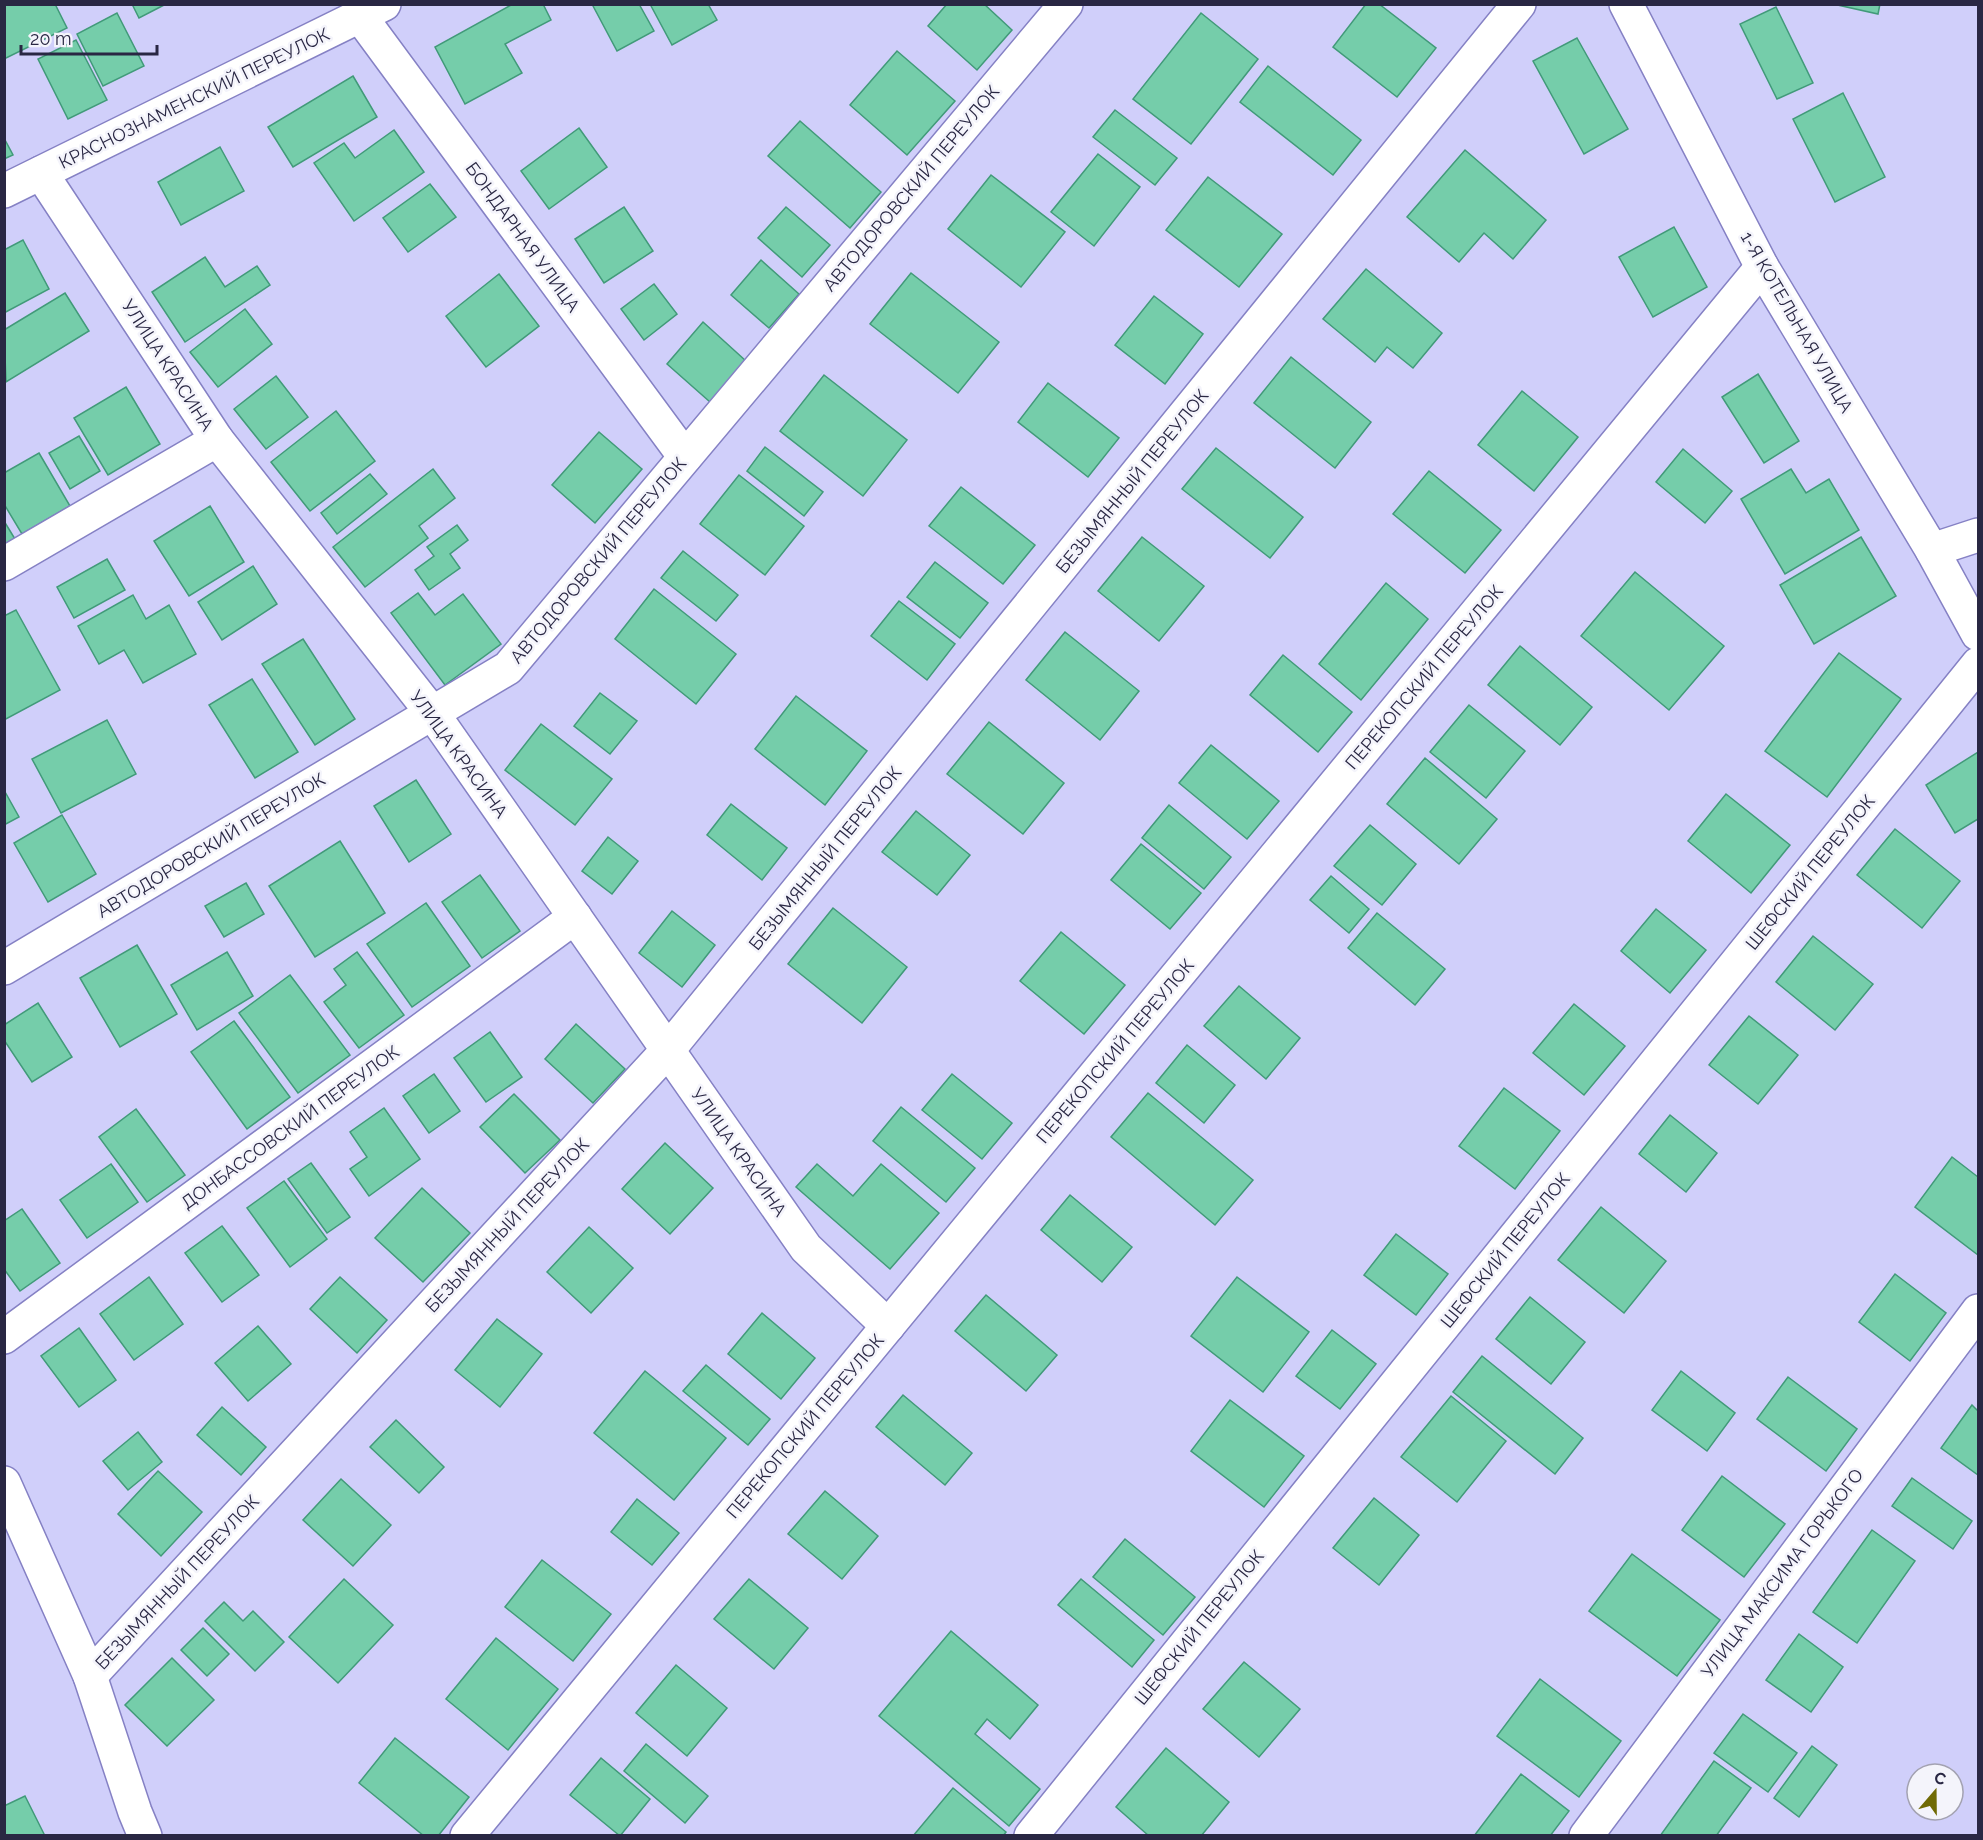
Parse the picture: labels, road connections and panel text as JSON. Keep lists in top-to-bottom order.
{
  "streets": {
    "street": [
      "КРАСНОЗНАМЕНСКИЙ ПЕРЕУЛОК",
      "АВТОДОРОВСКИЙ ПЕРЕУЛОК",
      "БОНДАРНАЯ УЛИЦА",
      "1-Я КОТЕЛЬНАЯ УЛИЦА",
      "УЛИЦА КРАСИНА",
      "БЕЗЫМЯННЫЙ ПЕРЕУЛОК",
      "ПЕРЕКОПСКИЙ ПЕРЕУЛОК",
      "ШЕФСКИЙ ПЕРЕУЛОК",
      "ДОНБАССОВСКИЙ ПЕРЕУЛОК",
      "УЛИЦА МАКСИМА ГОРЬКОГО"
    ]
  },
  "crossings": [
    ["КРАСНОЗНАМЕНСКИЙ ПЕРЕУЛОК", "БОНДАРНАЯ УЛИЦА"],
    ["КРАСНОЗНАМЕНСКИЙ ПЕРЕУЛОК", "УЛИЦА КРАСИНА"],
    ["АВТОДОРОВСКИЙ ПЕРЕУЛОК", "БОНДАРНАЯ УЛИЦА"],
    ["АВТОДОРОВСКИЙ ПЕРЕУЛОК", "УЛИЦА КРАСИНА"],
    ["1-Я КОТЕЛЬНАЯ УЛИЦА", "ПЕРЕКОПСКИЙ ПЕРЕУЛОК"],
    ["УЛИЦА КРАСИНА", "БЕЗЫМЯННЫЙ ПЕРЕУЛОК"],
    ["УЛИЦА КРАСИНА", "ПЕРЕКОПСКИЙ ПЕРЕУЛОК"],
    ["УЛИЦА КРАСИНА", "ДОНБАССОВСКИЙ ПЕРЕУЛОК"]
  ],
  "scale_bar": "20 m",
  "north": "top"
}
